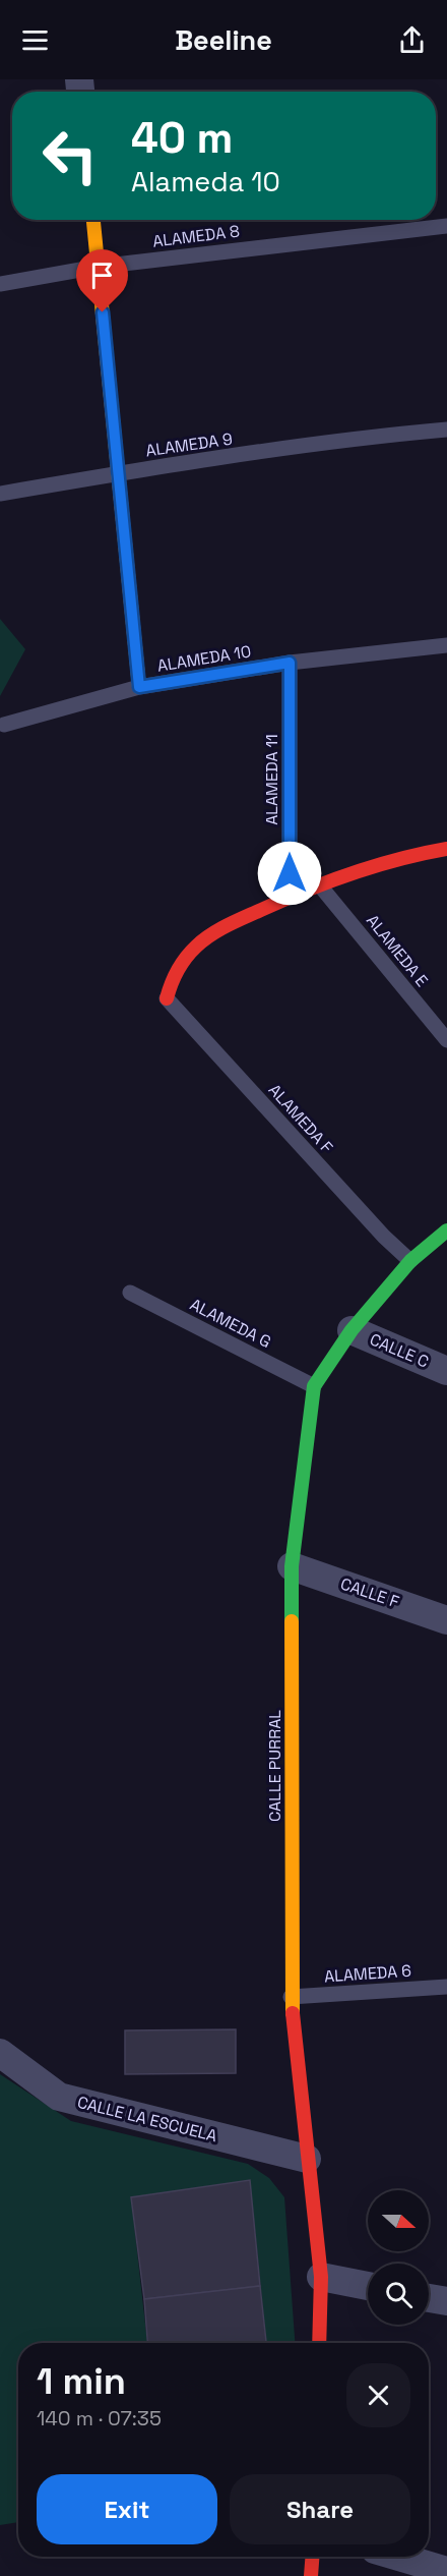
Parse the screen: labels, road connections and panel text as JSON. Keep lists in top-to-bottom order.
{
  "streets": {
    "street": [
      "CALLE C",
      "CALLE F",
      "CALLE PURRAL",
      "CALLE LA ESCUELA"
    ],
    "lane": [
      "ALAMEDA 8",
      "ALAMEDA 9",
      "ALAMEDA 10",
      "ALAMEDA 11",
      "ALAMEDA E",
      "ALAMEDA F",
      "ALAMEDA G",
      "ALAMEDA 6"
    ]
  },
  "crossings": [
    ["ALAMEDA 10", "ALAMEDA 11"],
    ["ALAMEDA F", "CALLE PURRAL"],
    ["ALAMEDA G", "CALLE PURRAL"],
    ["CALLE C", "CALLE PURRAL"],
    ["CALLE F", "CALLE PURRAL"],
    ["CALLE PURRAL", "ALAMEDA 6"],
    ["CALLE PURRAL", "CALLE LA ESCUELA"]
  ],
  "north": "right",
  "page": {
    "header": "Beeline",
    "turn": ["40 m", "Alameda 10"],
    "heading": ["1 min", "140 m · 07:35"],
    "buttons": ["Exit", "Share"]
  }
}
